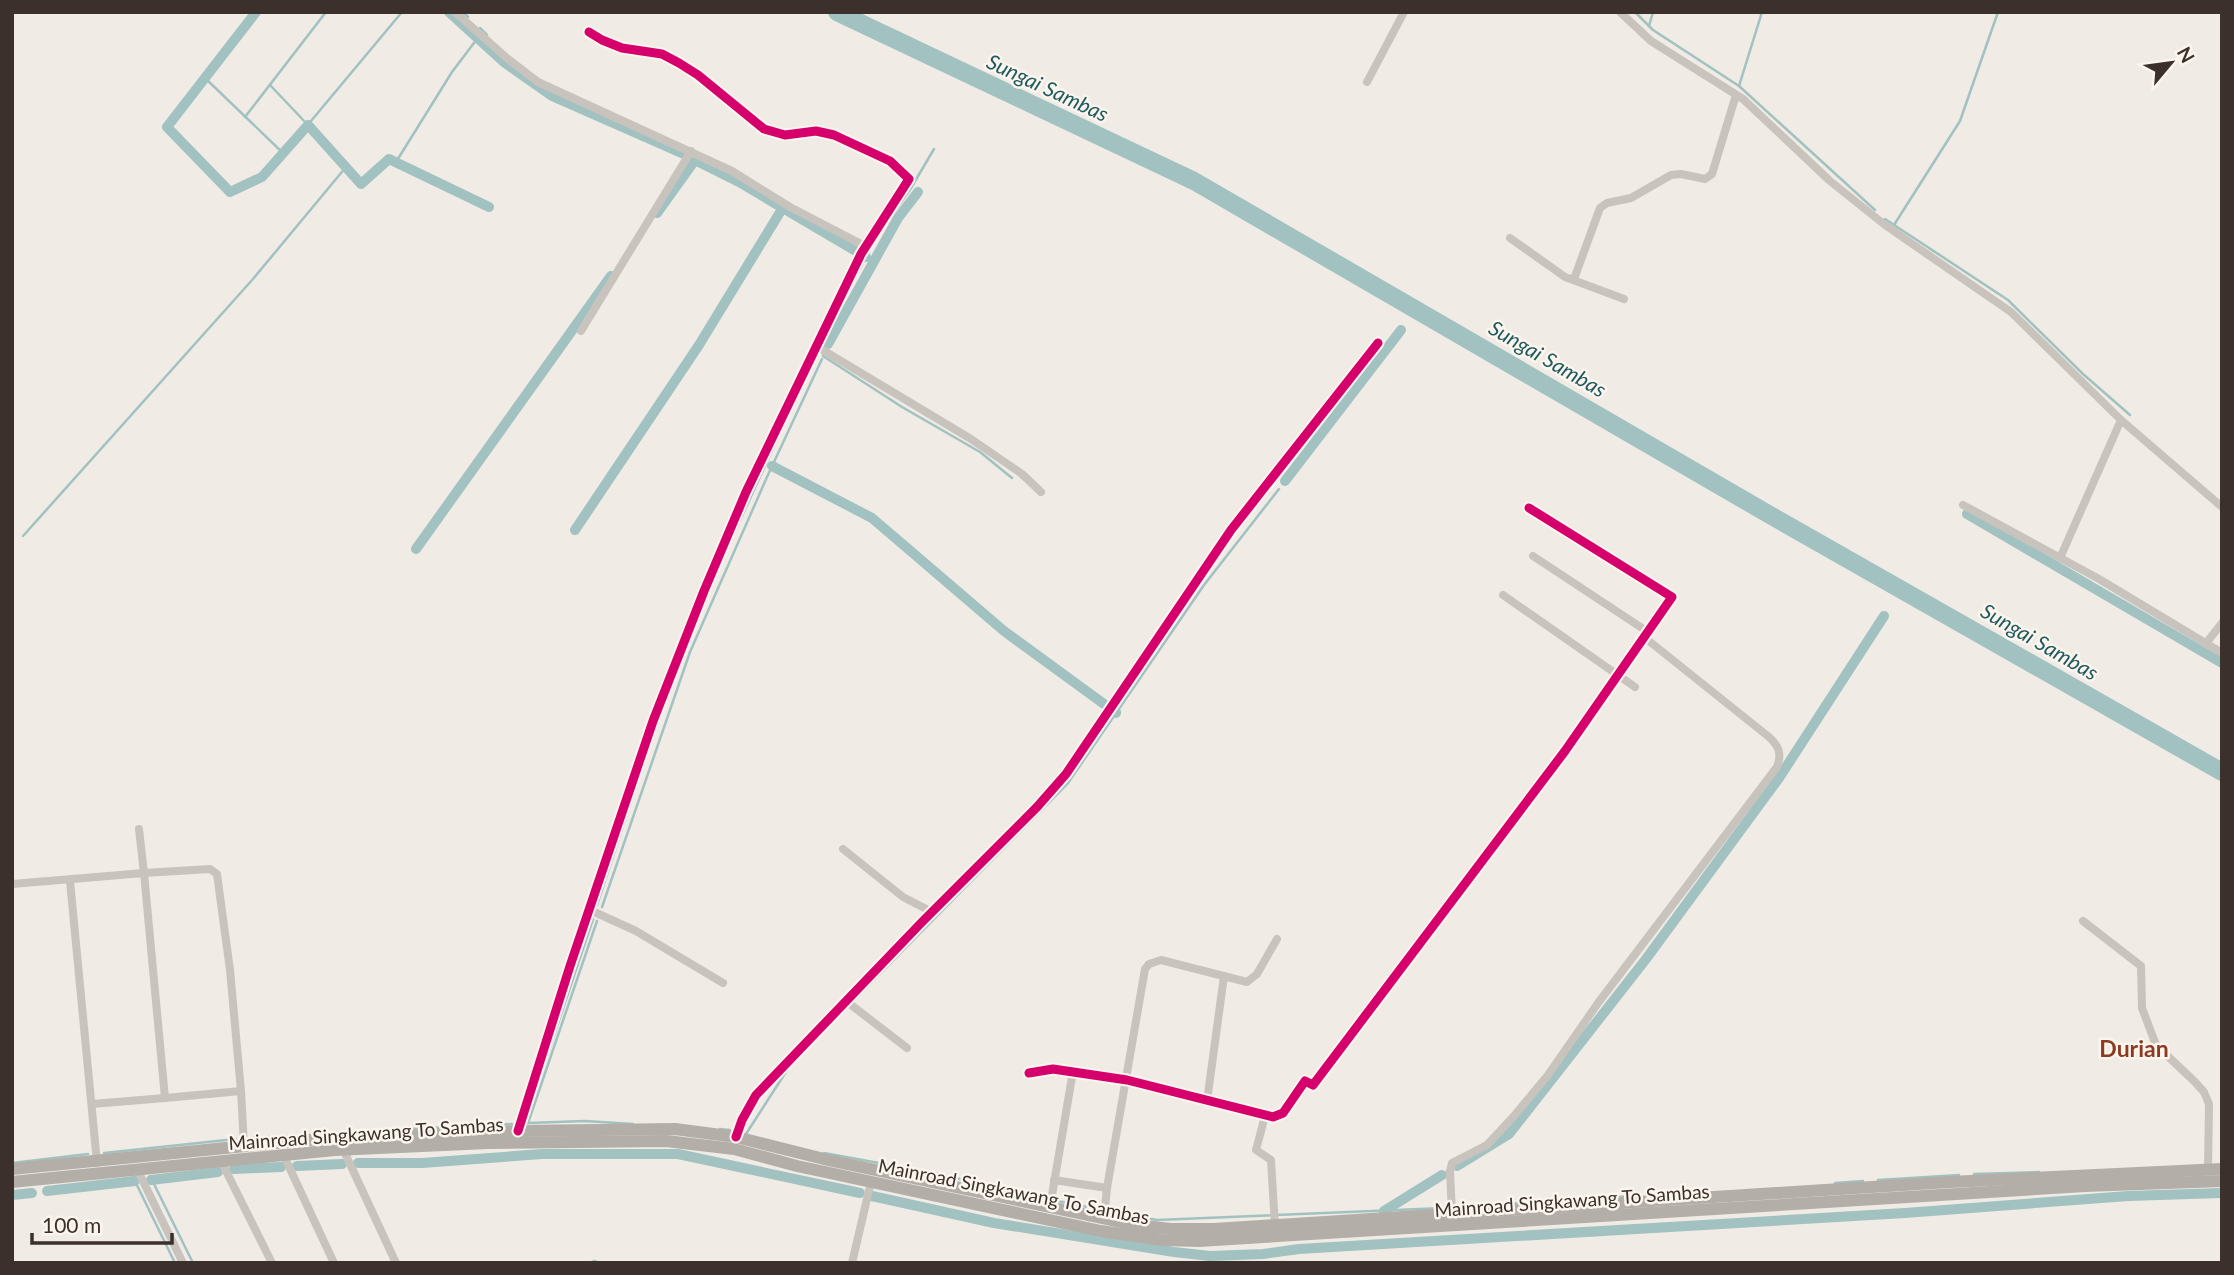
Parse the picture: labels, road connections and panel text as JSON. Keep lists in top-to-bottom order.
{
  "streets": {
    "highway": ["Mainroad Singkawang To Sambas"]
  },
  "districts": ["Durian"],
  "water": ["Sungai Sambas"],
  "scale_bar": "100 m",
  "north": "top right"
}
